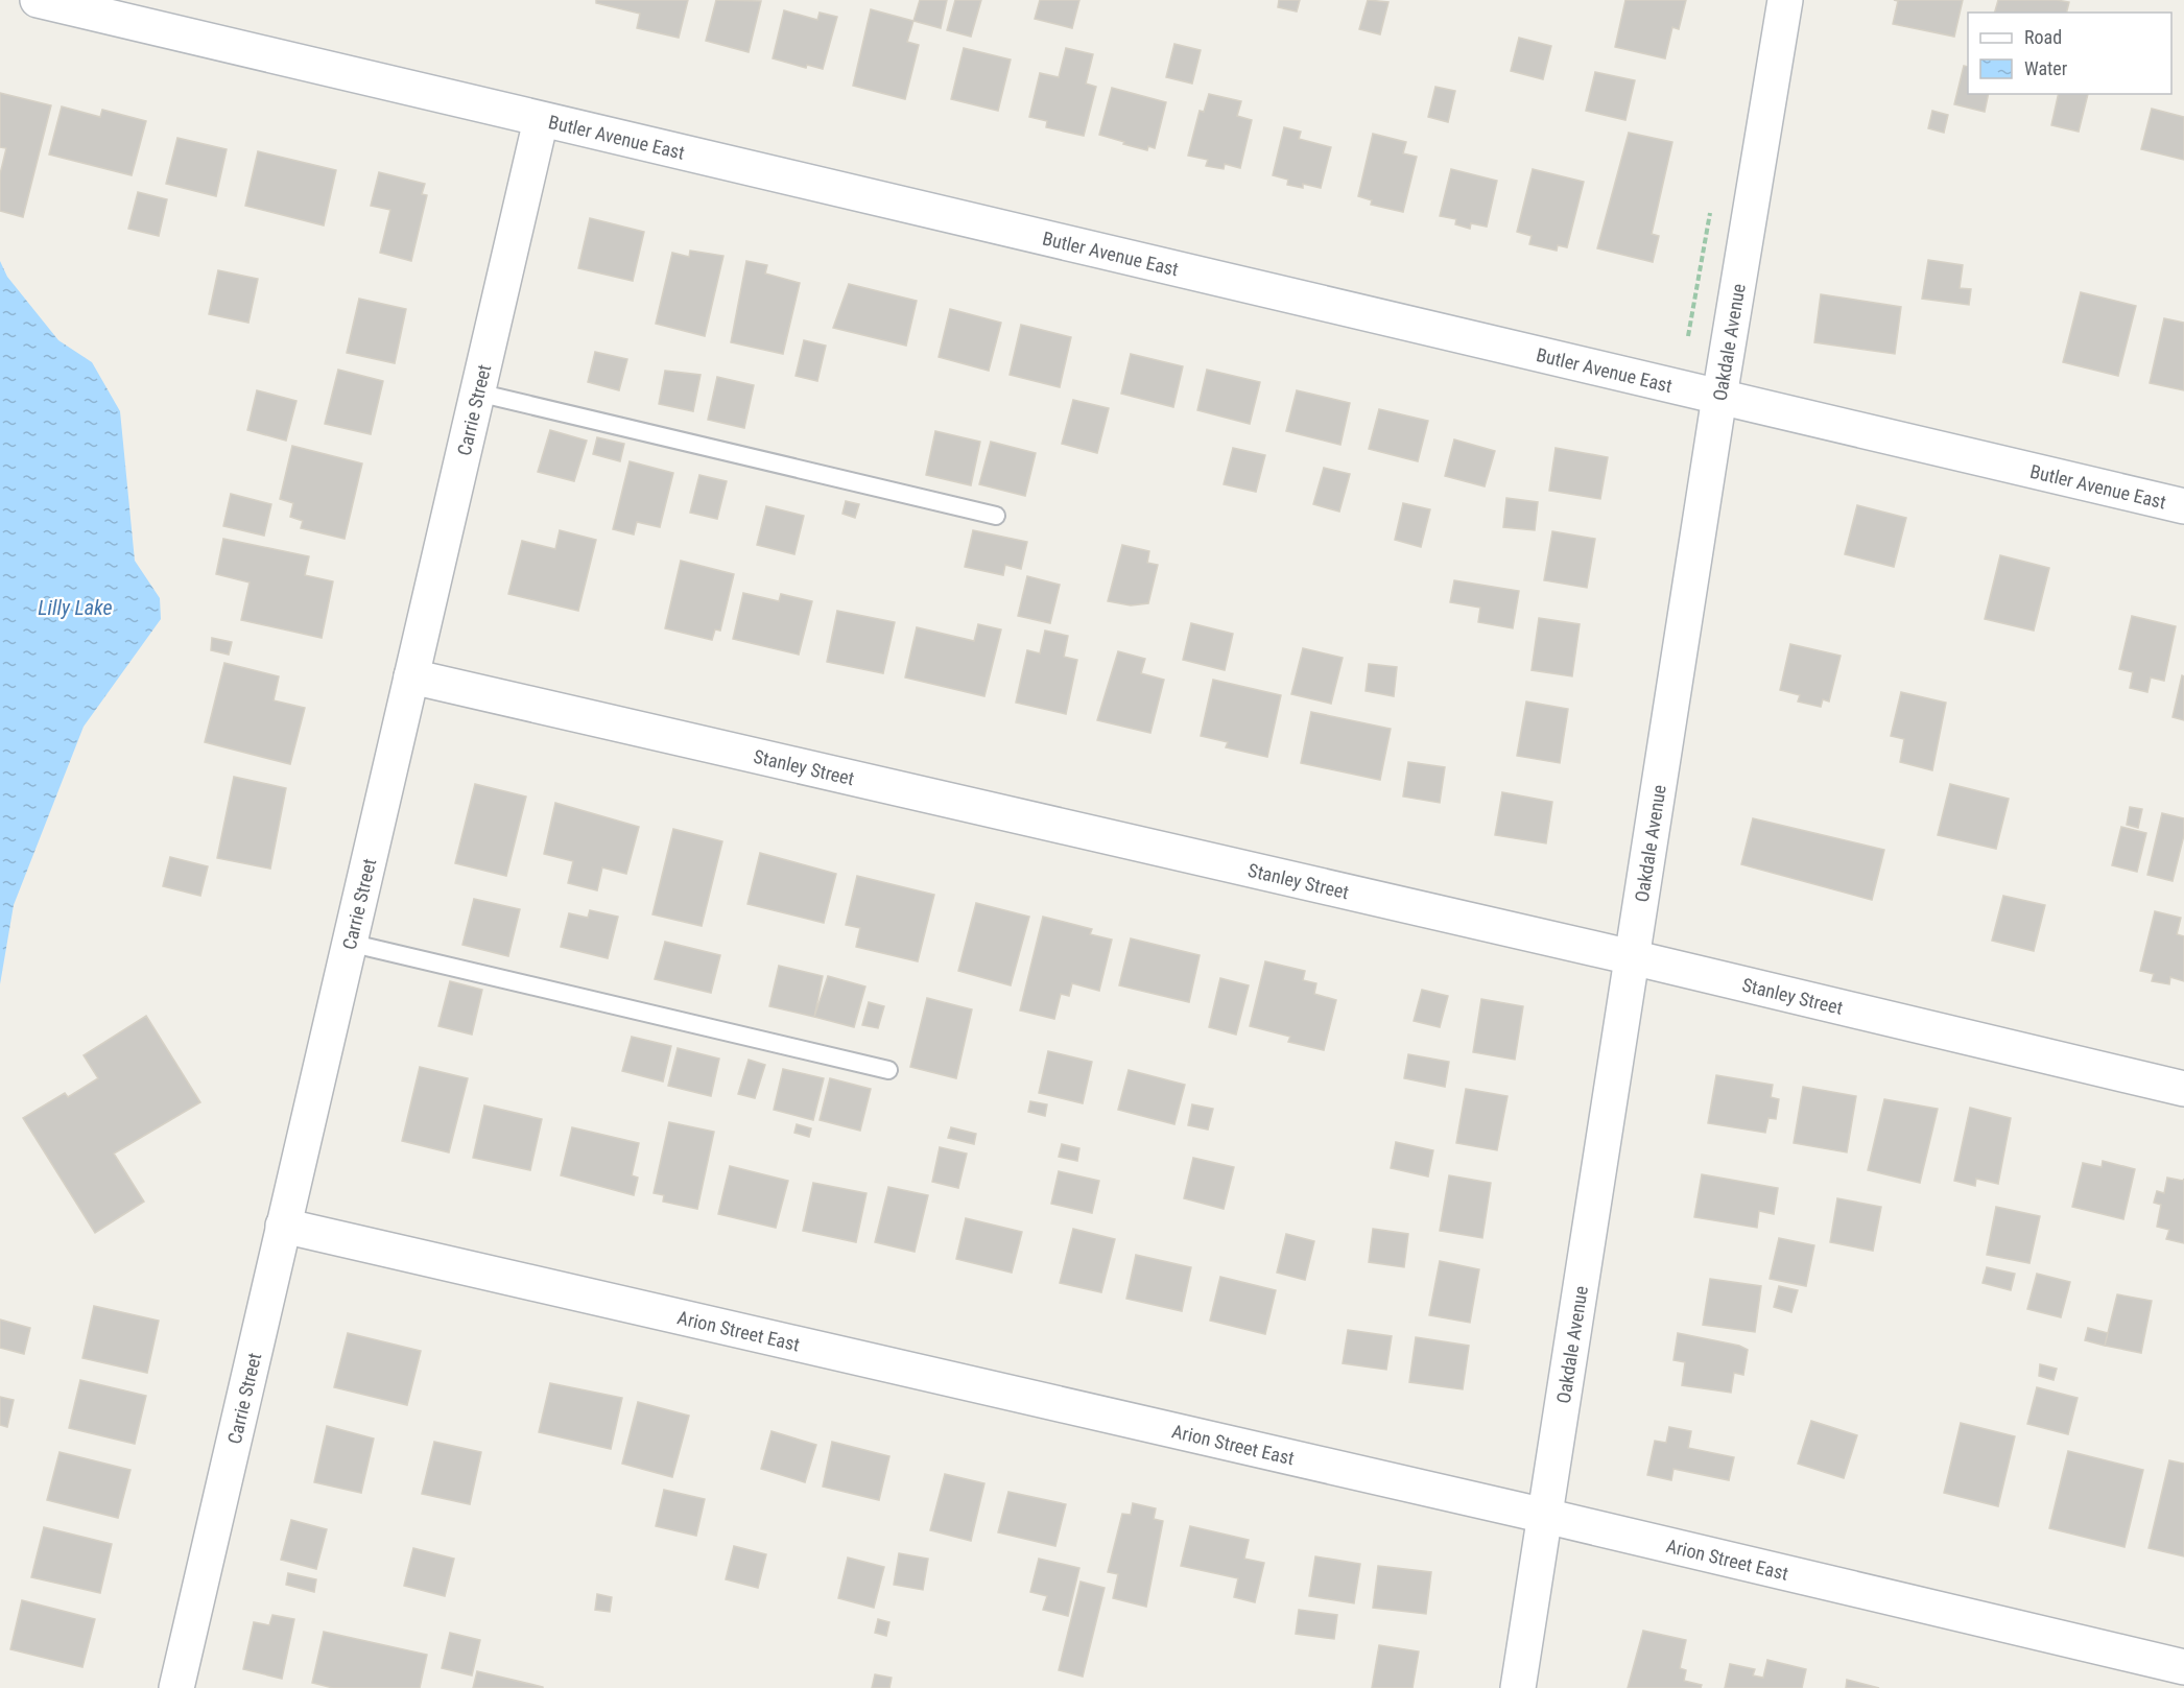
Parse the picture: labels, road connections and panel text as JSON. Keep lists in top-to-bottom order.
{
  "streets": {
    "street": [
      "Butler Avenue East",
      "Oakdale Avenue",
      "Carrie Street",
      "Stanley Street",
      "Arion Street East"
    ]
  },
  "crossings": [
    ["Butler Avenue East", "Oakdale Avenue"],
    ["Butler Avenue East", "Carrie Street"],
    ["Oakdale Avenue", "Stanley Street"],
    ["Oakdale Avenue", "Arion Street East"],
    ["Carrie Street", "Stanley Street"],
    ["Carrie Street", "Arion Street East"]
  ],
  "water": ["Lilly Lake"],
  "legend": ["Road", "Water"]
}
